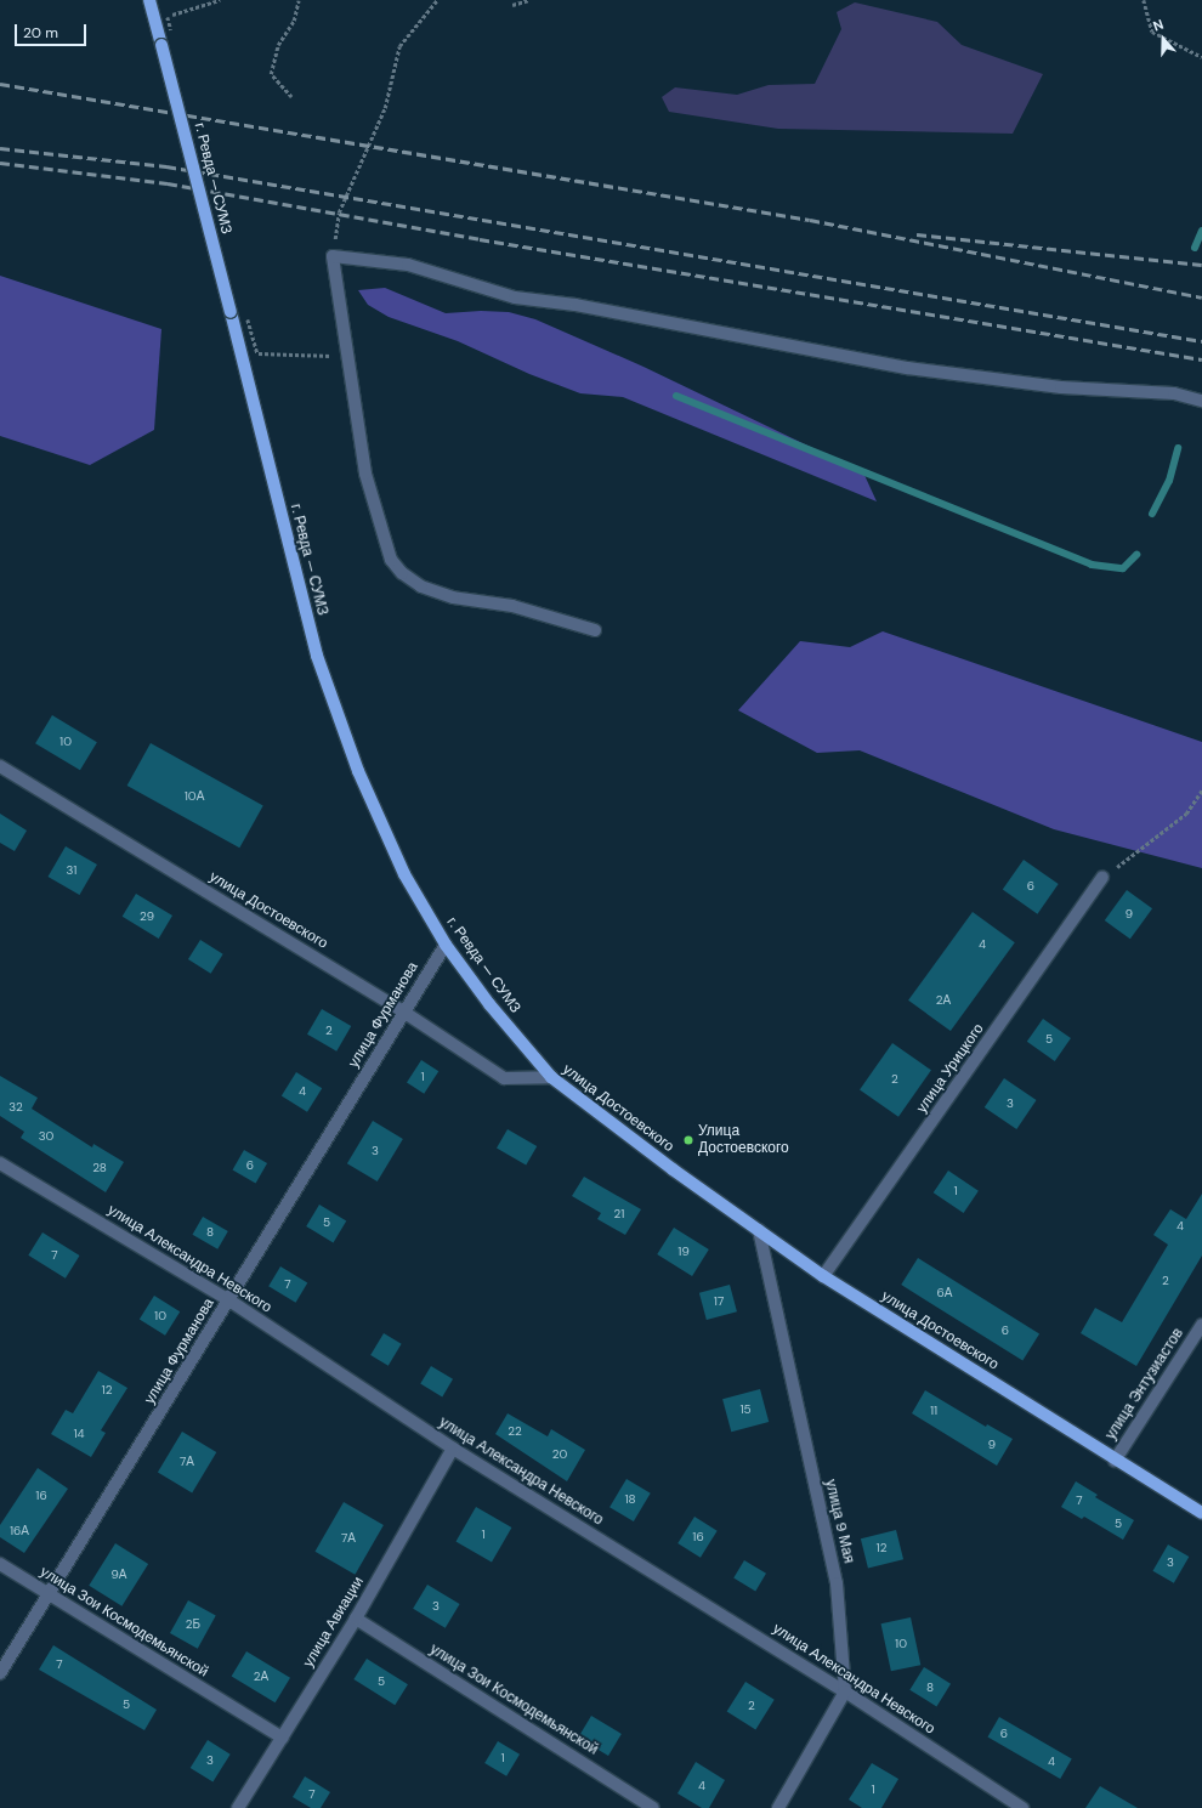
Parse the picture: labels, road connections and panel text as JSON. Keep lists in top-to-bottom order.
{
  "streets": {
    "main road": ["г. Ревда — СУМЗ", "улица Достоевского"],
    "street": [
      "улица Фурманова",
      "улица Урицкого",
      "улица Александра Невского",
      "улица Энтузиастов",
      "улица 9 Мая",
      "улица Зои Космодемьянской",
      "улица Авиации"
    ]
  },
  "crossings": [
    ["г. Ревда — СУМЗ", "улица Достоевского"],
    ["г. Ревда — СУМЗ", "улица Фурманова"],
    ["улица Достоевского", "улица Фурманова"],
    ["улица Достоевского", "улица Урицкого"],
    ["улица Достоевского", "улица Энтузиастов"],
    ["улица Достоевского", "улица 9 Мая"],
    ["улица Фурманова", "улица Александра Невского"],
    ["улица Фурманова", "улица Зои Космодемьянской"],
    ["улица Александра Невского", "улица 9 Мая"],
    ["улица Александра Невского", "улица Авиации"],
    ["улица Зои Космодемьянской", "улица Авиации"]
  ],
  "places": ["Улица Достоевского"],
  "house_numbers": [
    "10",
    "10А",
    "31",
    "6",
    "9",
    "29",
    "4",
    "2А",
    "2",
    "5",
    "1",
    "2",
    "4",
    "3",
    "32",
    "30",
    "3",
    "6",
    "28",
    "1",
    "21",
    "5",
    "4",
    "8",
    "19",
    "7",
    "2",
    "7",
    "6А",
    "17",
    "10",
    "6",
    "12",
    "15",
    "11",
    "22",
    "14",
    "9",
    "20",
    "7А",
    "16",
    "18",
    "7",
    "5",
    "16А",
    "1",
    "16",
    "7А",
    "12",
    "3",
    "9А",
    "3",
    "2Б",
    "10",
    "7",
    "2А",
    "5",
    "8",
    "5",
    "2",
    "6",
    "1",
    "3",
    "4",
    "4",
    "1",
    "7"
  ],
  "scale_bar": "20 m",
  "north": "top"
}
